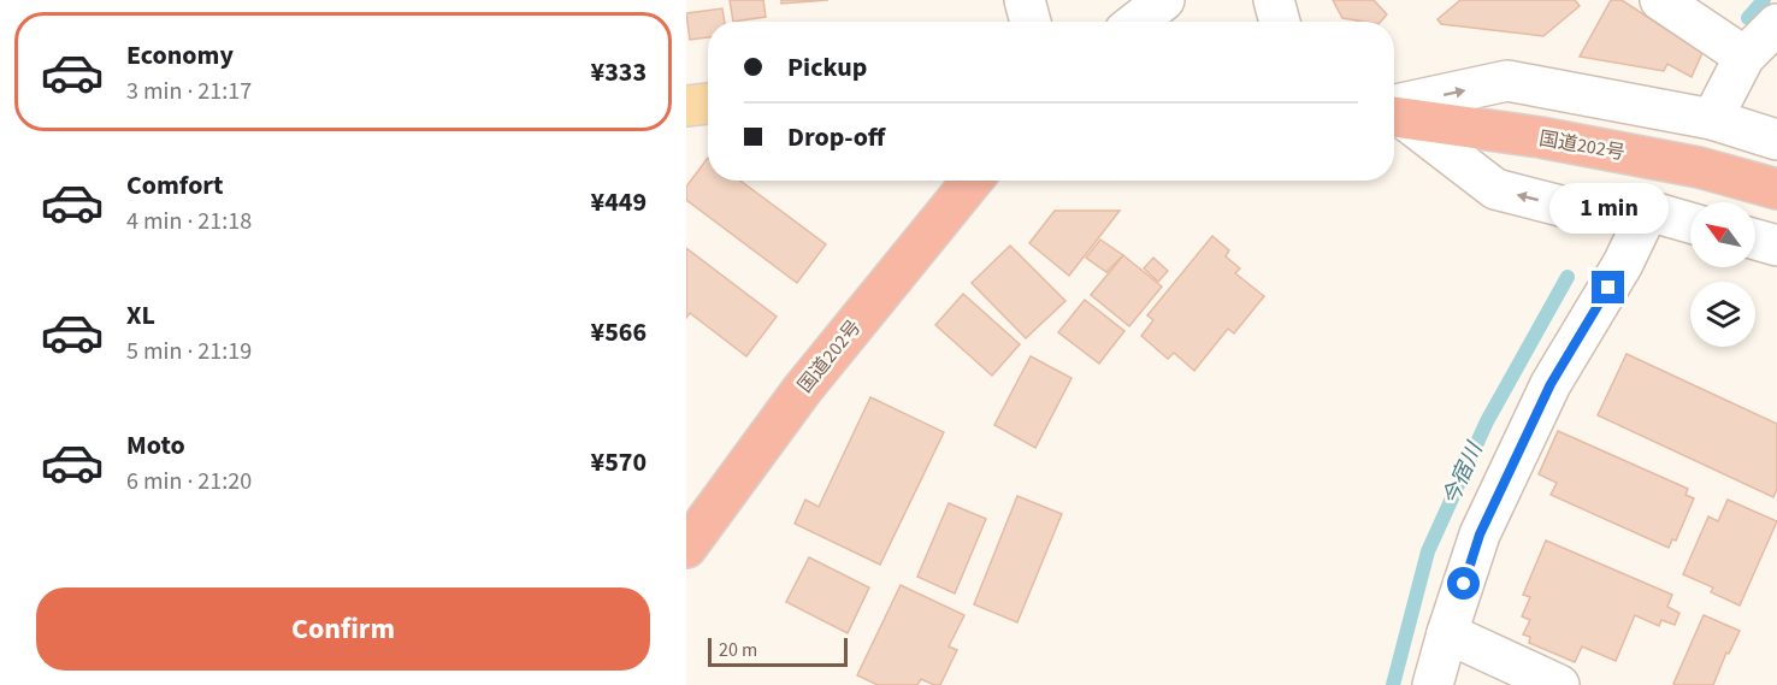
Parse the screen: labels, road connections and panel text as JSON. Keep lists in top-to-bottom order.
{
  "streets": {
    "highway": ["国道202号"]
  },
  "water": ["今宿川"],
  "scale_bar": "20 m",
  "north": "top left",
  "page": {
    "list": [
      {
        "name": "Economy",
        "note": "3 min · 21:17",
        "value": "¥333"
      },
      {
        "name": "Comfort",
        "note": "4 min · 21:18",
        "value": "¥449"
      },
      {
        "name": "XL",
        "note": "5 min · 21:19",
        "value": "¥566"
      },
      {
        "name": "Moto",
        "note": "6 min · 21:20",
        "value": "¥570"
      }
    ],
    "banner": ["Pickup", "Drop-off"],
    "bubble": "1 min",
    "buttons": "Confirm",
    "scale": "20 m"
  }
}
